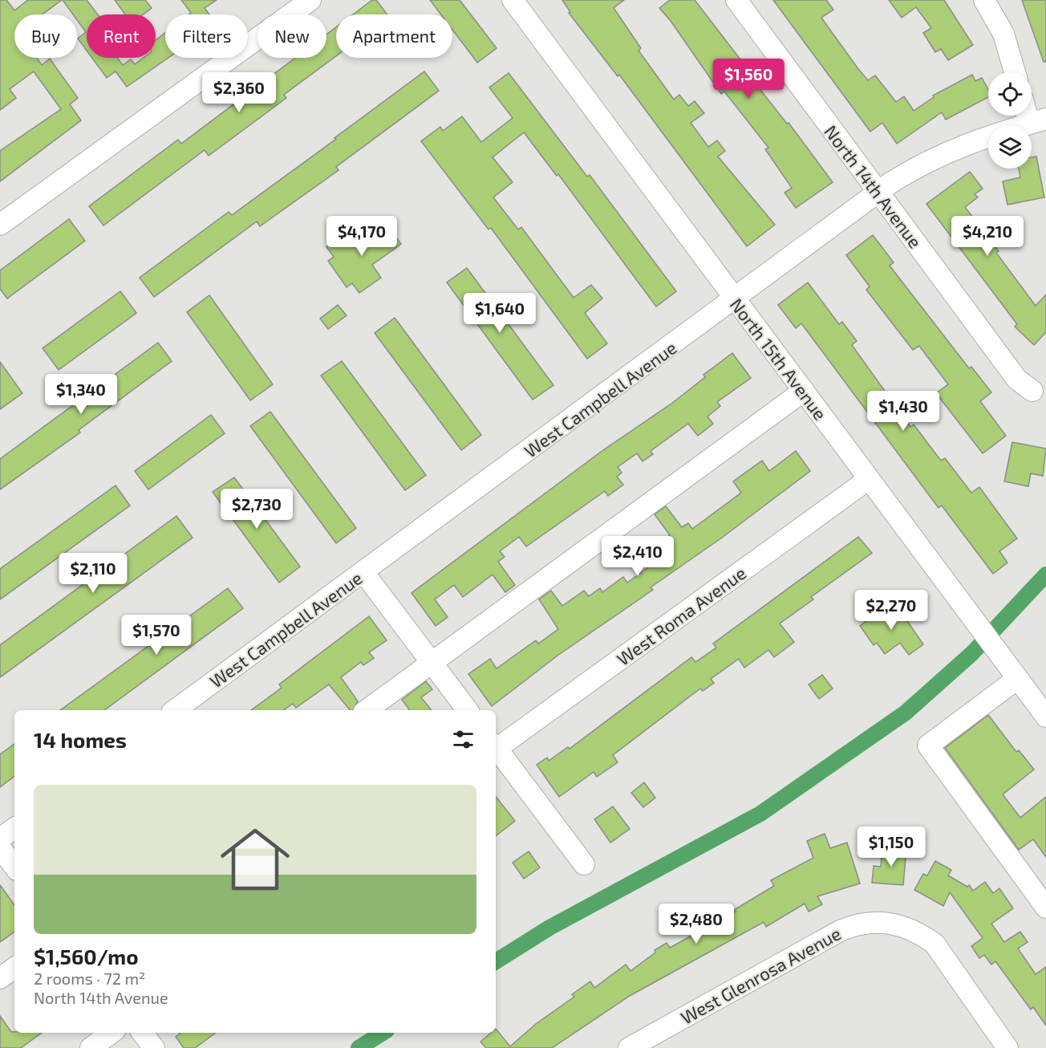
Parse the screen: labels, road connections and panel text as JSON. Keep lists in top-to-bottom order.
{
  "streets": {
    "street": [
      "North 14th Avenue",
      "North 15th Avenue",
      "West Campbell Avenue",
      "West Roma Avenue",
      "West Glenrosa Avenue"
    ]
  },
  "crossings": [
    ["North 14th Avenue", "West Campbell Avenue"],
    ["North 15th Avenue", "West Campbell Avenue"],
    ["North 15th Avenue", "West Roma Avenue"]
  ],
  "page": {
    "chip": [
      "Buy",
      "Rent",
      "Filters",
      "New",
      "Apartment"
    ],
    "price": [
      "$1,560",
      "$2,360",
      "$4,170",
      "$4,210",
      "$1,640",
      "$1,340",
      "$1,430",
      "$2,730",
      "$2,410",
      "$2,110",
      "$2,270",
      "$1,570",
      "$1,150",
      "$2,480"
    ],
    "heading": "14 homes",
    "list": [
      {
        "name": "$1,560/mo",
        "note": "2 rooms · 72 m² · North 14th Avenue"
      }
    ]
  }
}
